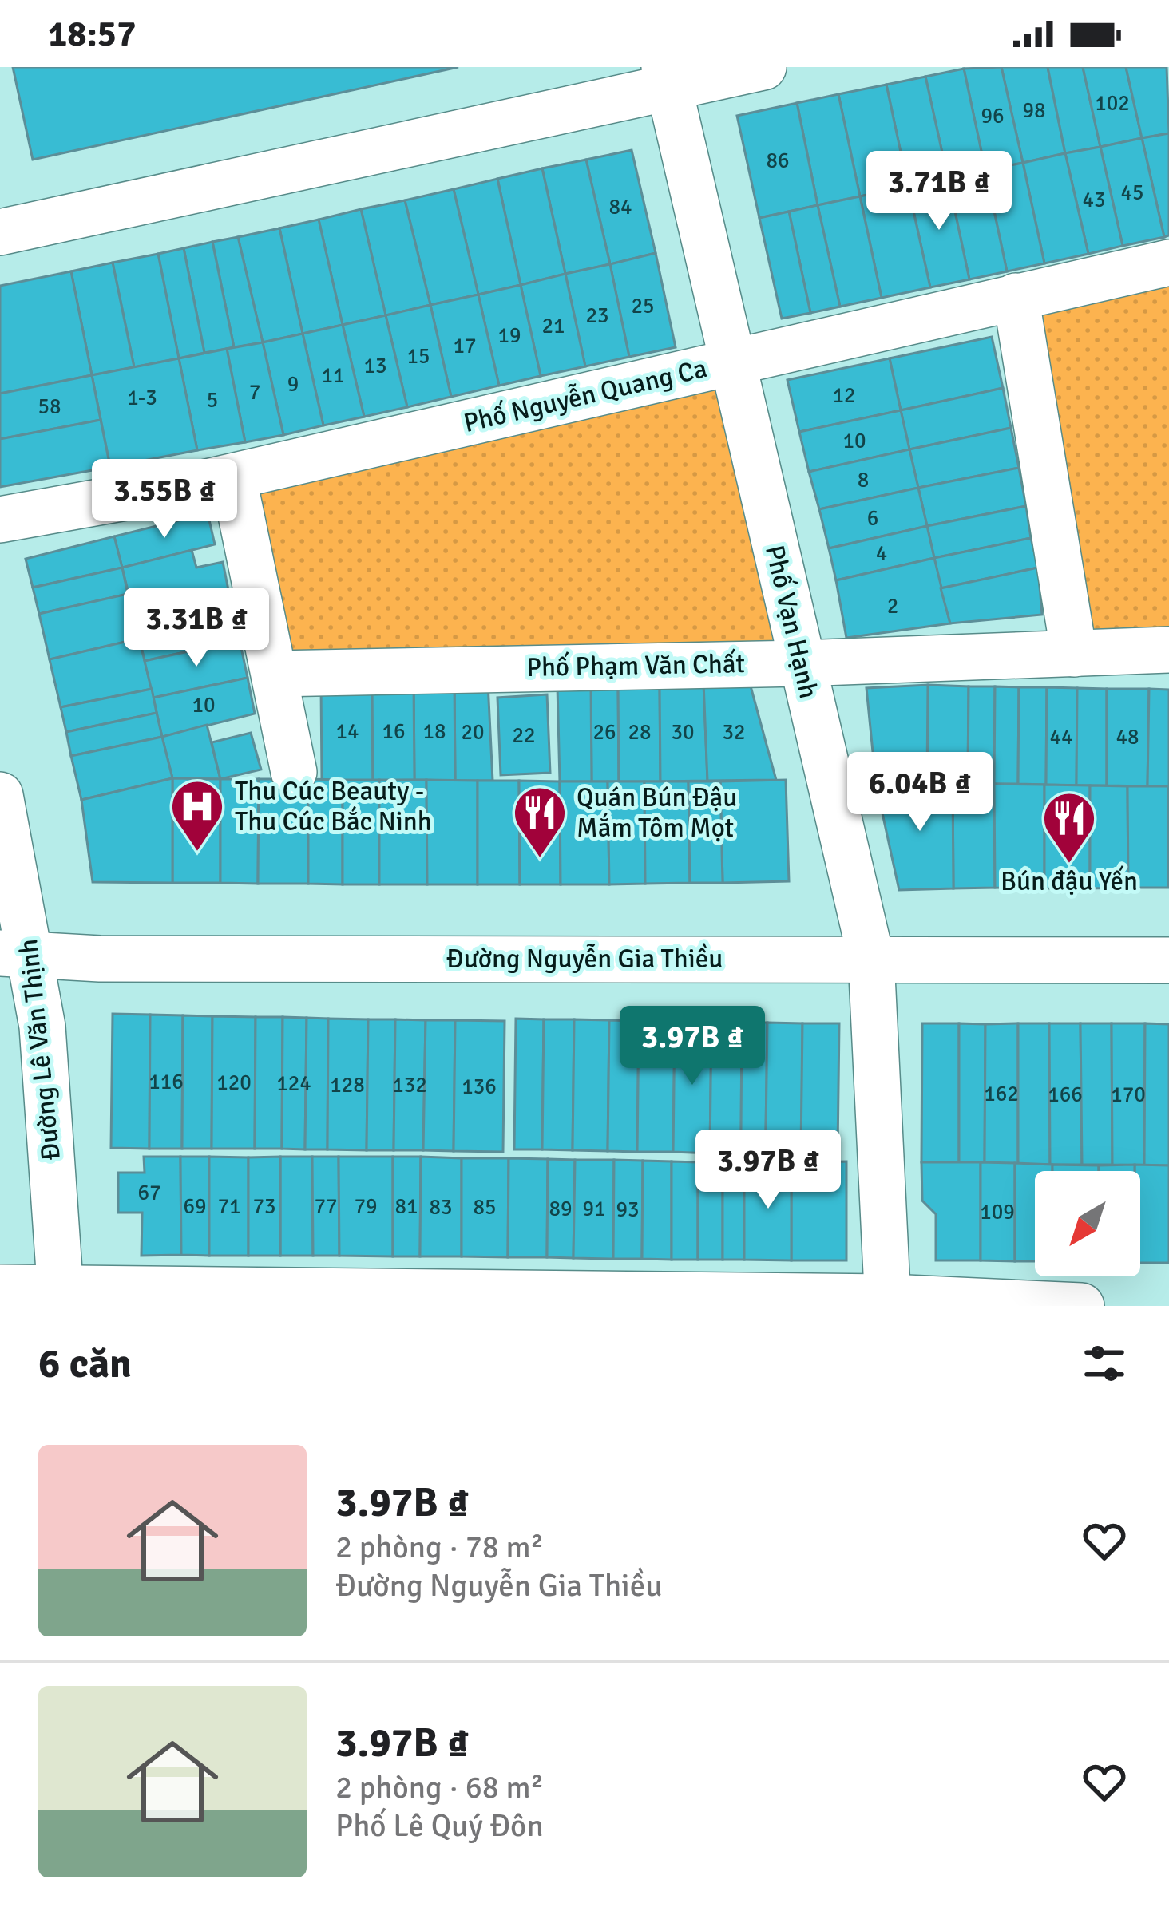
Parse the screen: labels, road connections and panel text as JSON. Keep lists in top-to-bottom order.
{
  "streets": {
    "street": [
      "Phố Nguyễn Quang Ca",
      "Phố Vạn Hạnh",
      "Phố Phạm Văn Chất",
      "Đường Nguyễn Gia Thiều",
      "Đường Lê Văn Thịnh"
    ]
  },
  "crossings": [
    ["Phố Nguyễn Quang Ca", "Phố Vạn Hạnh"],
    ["Phố Vạn Hạnh", "Phố Phạm Văn Chất"],
    ["Phố Vạn Hạnh", "Đường Nguyễn Gia Thiều"],
    ["Đường Nguyễn Gia Thiều", "Đường Lê Văn Thịnh"]
  ],
  "places": {
    "hospital": ["Thu Cúc Beauty - Thu Cúc Bắc Ninh"],
    "restaurant": ["Quán Bún Đậu Mắm Tôm Mọt", "Bún đậu Yến"]
  },
  "house_numbers": [
    "102",
    "98",
    "96",
    "86",
    "45",
    "43",
    "84",
    "25",
    "23",
    "21",
    "19",
    "17",
    "15",
    "13",
    "11",
    "9",
    "7",
    "12",
    "1-3",
    "5",
    "58",
    "10",
    "8",
    "6",
    "4",
    "2",
    "10",
    "14",
    "16",
    "18",
    "20",
    "26",
    "28",
    "30",
    "32",
    "22",
    "44",
    "48",
    "116",
    "120",
    "124",
    "128",
    "132",
    "136",
    "162",
    "166",
    "170",
    "67",
    "69",
    "71",
    "73",
    "77",
    "79",
    "81",
    "83",
    "85",
    "89",
    "91",
    "93",
    "109"
  ],
  "north": "bottom left",
  "page": {
    "status": "18:57",
    "price": [
      "3.71B ₫",
      "3.55B ₫",
      "3.31B ₫",
      "6.04B ₫",
      "3.97B ₫",
      "3.97B ₫"
    ],
    "heading": "6 căn",
    "list": [
      {
        "name": "3.97B ₫",
        "note": "2 phòng · 78 m² · Đường Nguyễn Gia Thiều"
      },
      {
        "name": "3.97B ₫",
        "note": "2 phòng · 68 m² · Phố Lê Quý Đôn"
      }
    ]
  }
}
